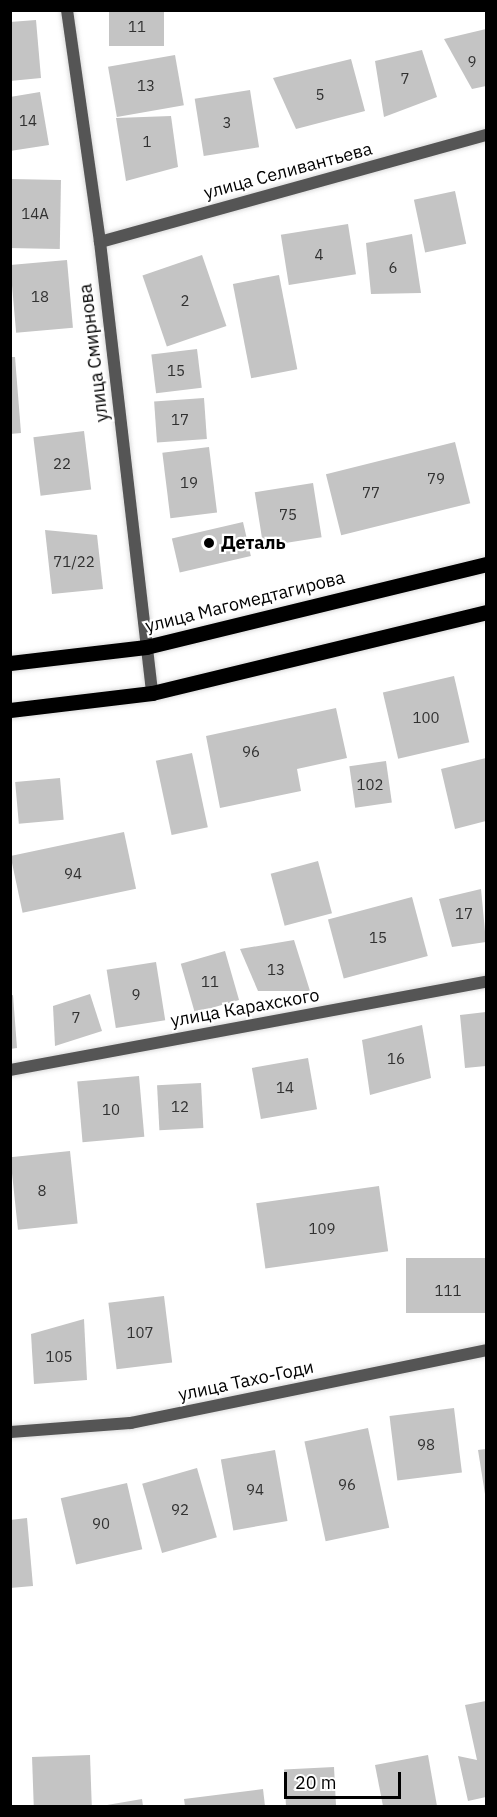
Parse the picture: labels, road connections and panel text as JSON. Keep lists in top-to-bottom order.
{
  "streets": {
    "main road": ["улица Магомедтагирова"],
    "street": [
      "улица Селивантьева",
      "улица Смирнова",
      "улица Карахского",
      "улица Тахо-Годи"
    ]
  },
  "crossings": [
    ["улица Селивантьева", "улица Смирнова"],
    ["улица Смирнова", "улица Магомедтагирова"]
  ],
  "places": ["Деталь"],
  "house_numbers": [
    "11",
    "9",
    "7",
    "13",
    "5",
    "14",
    "3",
    "1",
    "14А",
    "4",
    "6",
    "18",
    "2",
    "15",
    "17",
    "22",
    "79",
    "19",
    "77",
    "75",
    "71/22",
    "100",
    "96",
    "102",
    "94",
    "17",
    "15",
    "13",
    "11",
    "9",
    "7",
    "16",
    "14",
    "12",
    "10",
    "8",
    "109",
    "111",
    "107",
    "105",
    "98",
    "96",
    "94",
    "92",
    "90"
  ],
  "scale_bar": "20 m"
}
